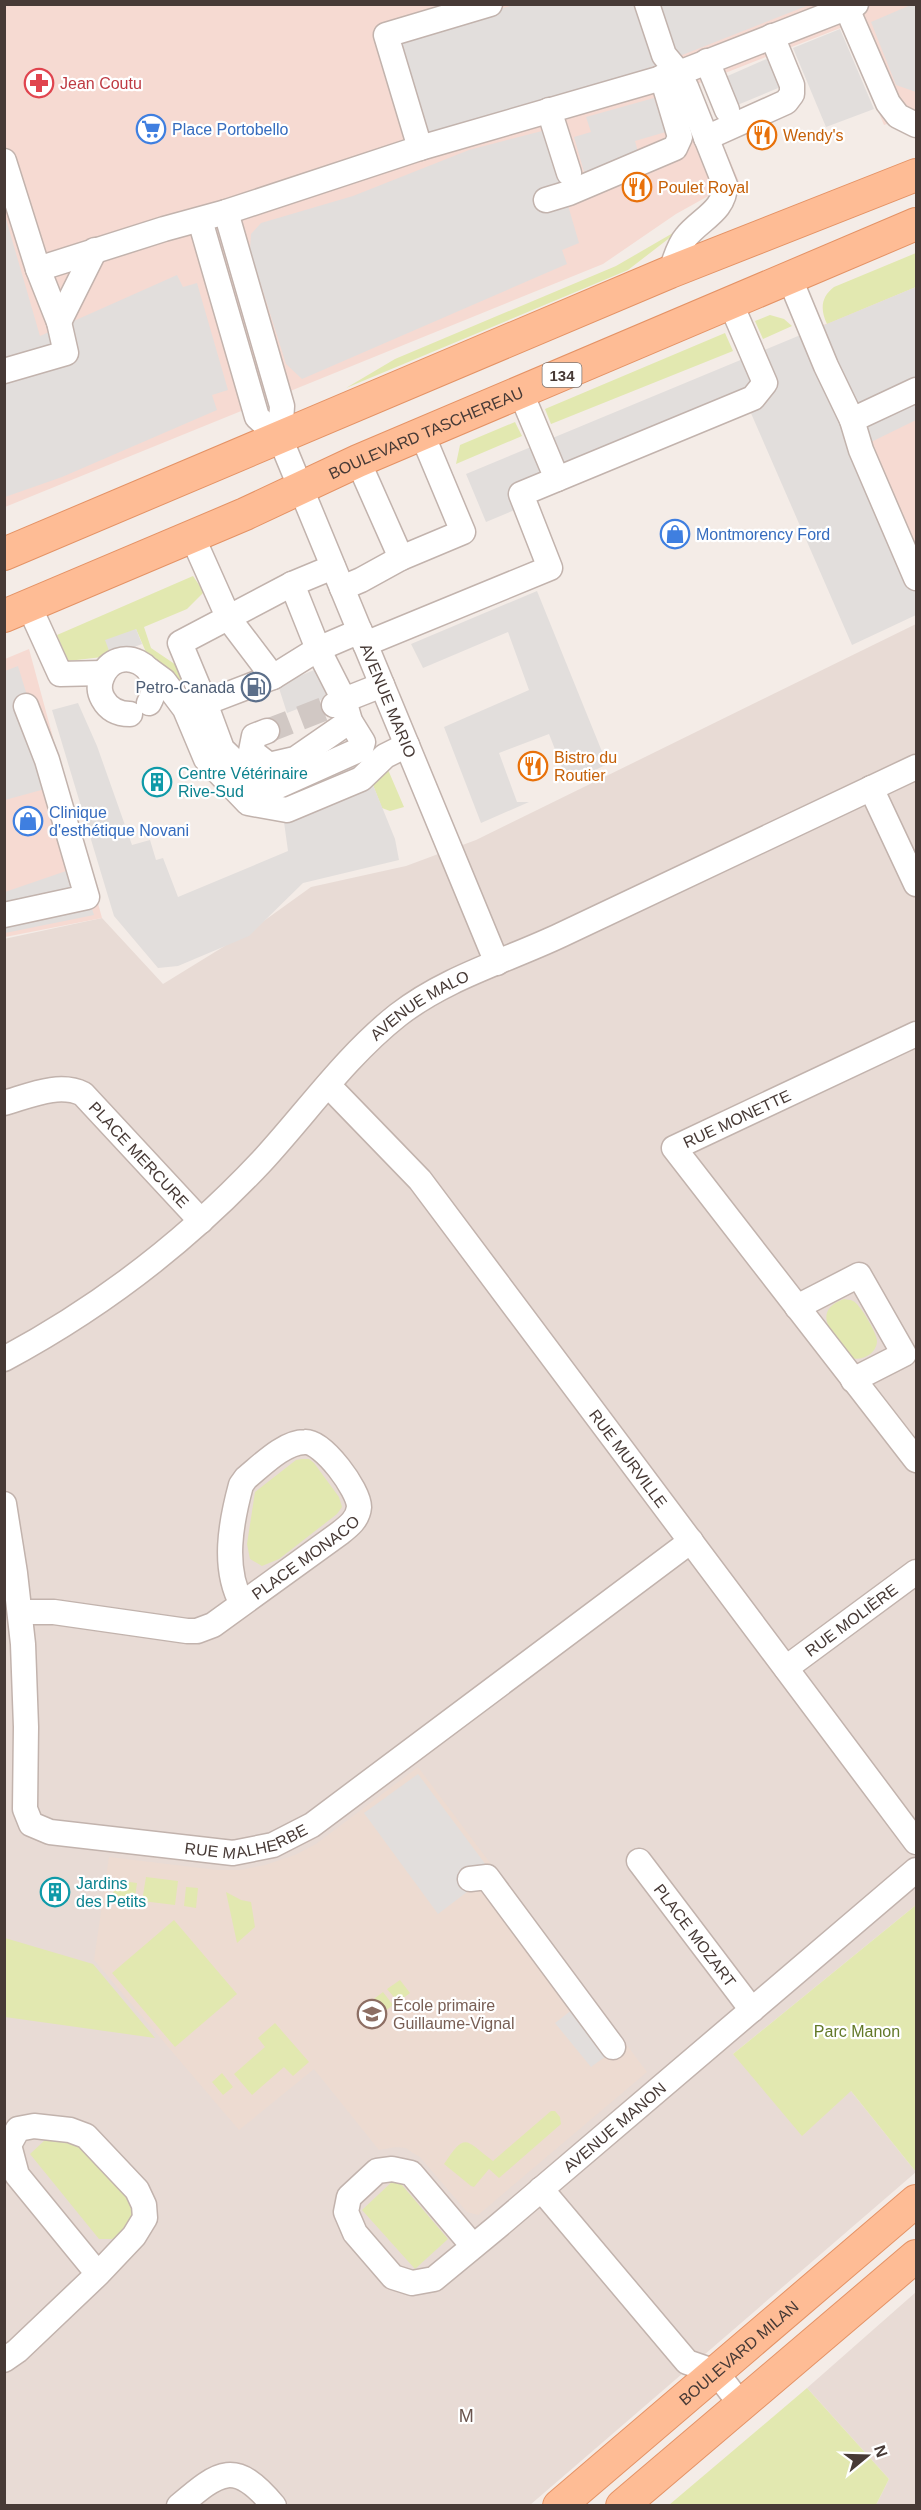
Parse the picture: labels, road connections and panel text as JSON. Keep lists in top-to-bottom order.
{
  "streets": {
    "main road": ["134", "BOULEVARD TASCHEREAU", "BOULEVARD MILAN"],
    "street": [
      "AVENUE MARIO",
      "AVENUE MALO",
      "RUE MONETTE",
      "PLACE MERCURE",
      "RUE MURVILLE",
      "PLACE MONACO",
      "RUE MOLIÈRE",
      "RUE MALHERBE",
      "PLACE MOZART",
      "AVENUE MANON"
    ]
  },
  "crossings": [
    ["BOULEVARD TASCHEREAU", "AVENUE MARIO"],
    ["AVENUE MARIO", "AVENUE MALO"],
    ["AVENUE MALO", "PLACE MERCURE"],
    ["AVENUE MALO", "RUE MURVILLE"],
    ["RUE MURVILLE", "RUE MOLIÈRE"],
    ["RUE MURVILLE", "RUE MALHERBE"],
    ["PLACE MONACO", "RUE MALHERBE"],
    ["PLACE MOZART", "AVENUE MANON"]
  ],
  "districts": ["M"],
  "parks": ["Parc Manon"],
  "places": {
    "pharmacy": ["Jean Coutu"],
    "supermarket": ["Place Portobello"],
    "restaurant": ["Wendy's", "Poulet Royal", "Bistro du Routier"],
    "shop": ["Montmorency Ford", "Clinique d'esthétique Novani"],
    "fuel station": ["Petro-Canada"],
    "building": ["Centre Vétérinaire Rive-Sud", "Jardins des Petits"],
    "school or university": ["École primaire Guillaume-Vignal"]
  },
  "north": "right"
}
